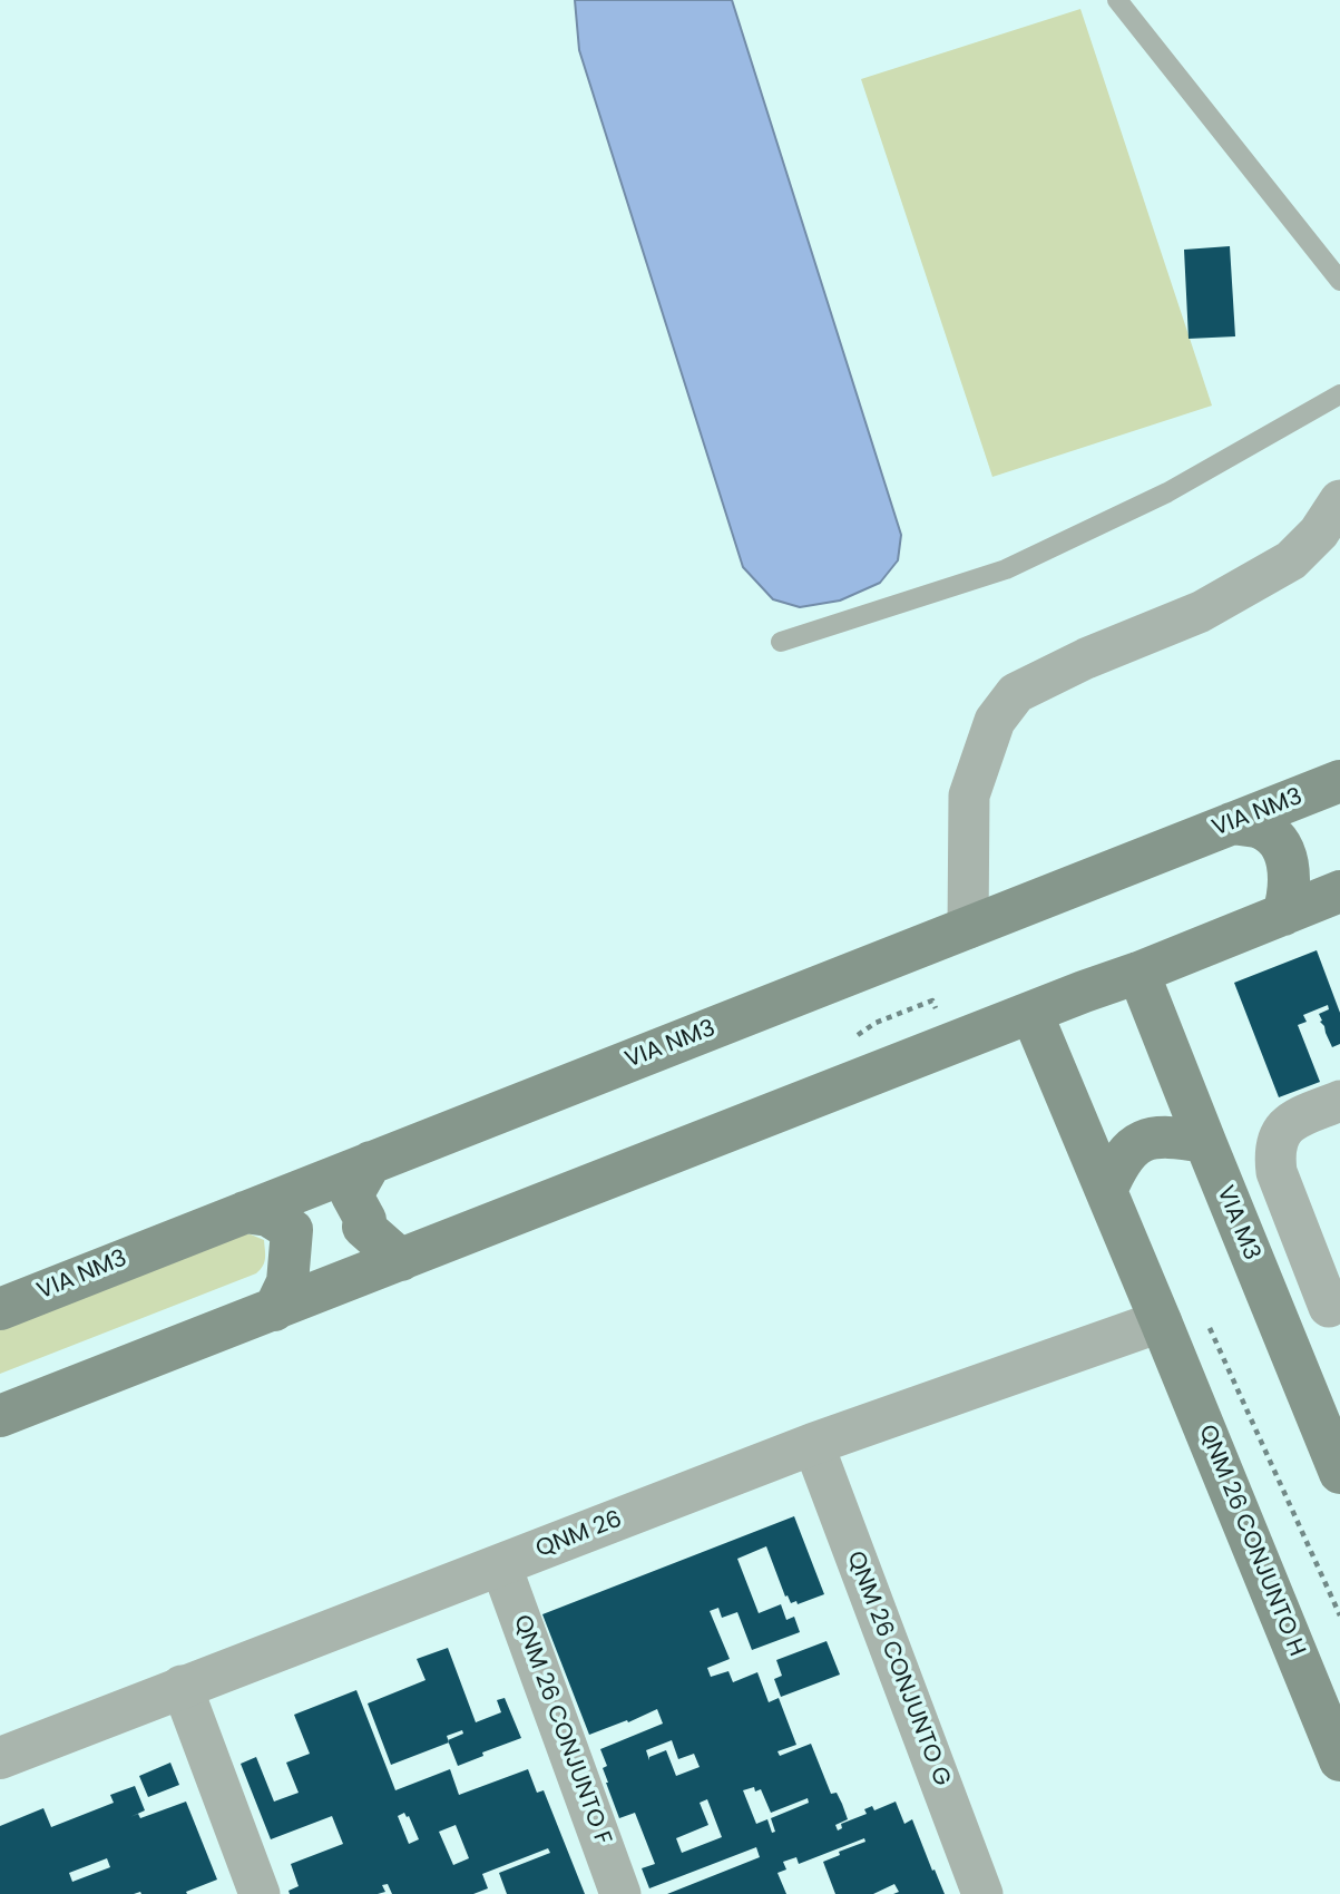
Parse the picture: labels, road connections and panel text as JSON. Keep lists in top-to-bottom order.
{
  "streets": {
    "main road": ["VIA NM3", "VIA M3", "QNM 26 CONJUNTO H"],
    "street": ["QNM 26", "QNM 26 CONJUNTO G", "QNM 26 CONJUNTO F"]
  },
  "crossings": [
    ["QNM 26", "QNM 26 CONJUNTO H"],
    ["QNM 26", "QNM 26 CONJUNTO G"],
    ["QNM 26", "QNM 26 CONJUNTO F"]
  ]
}
